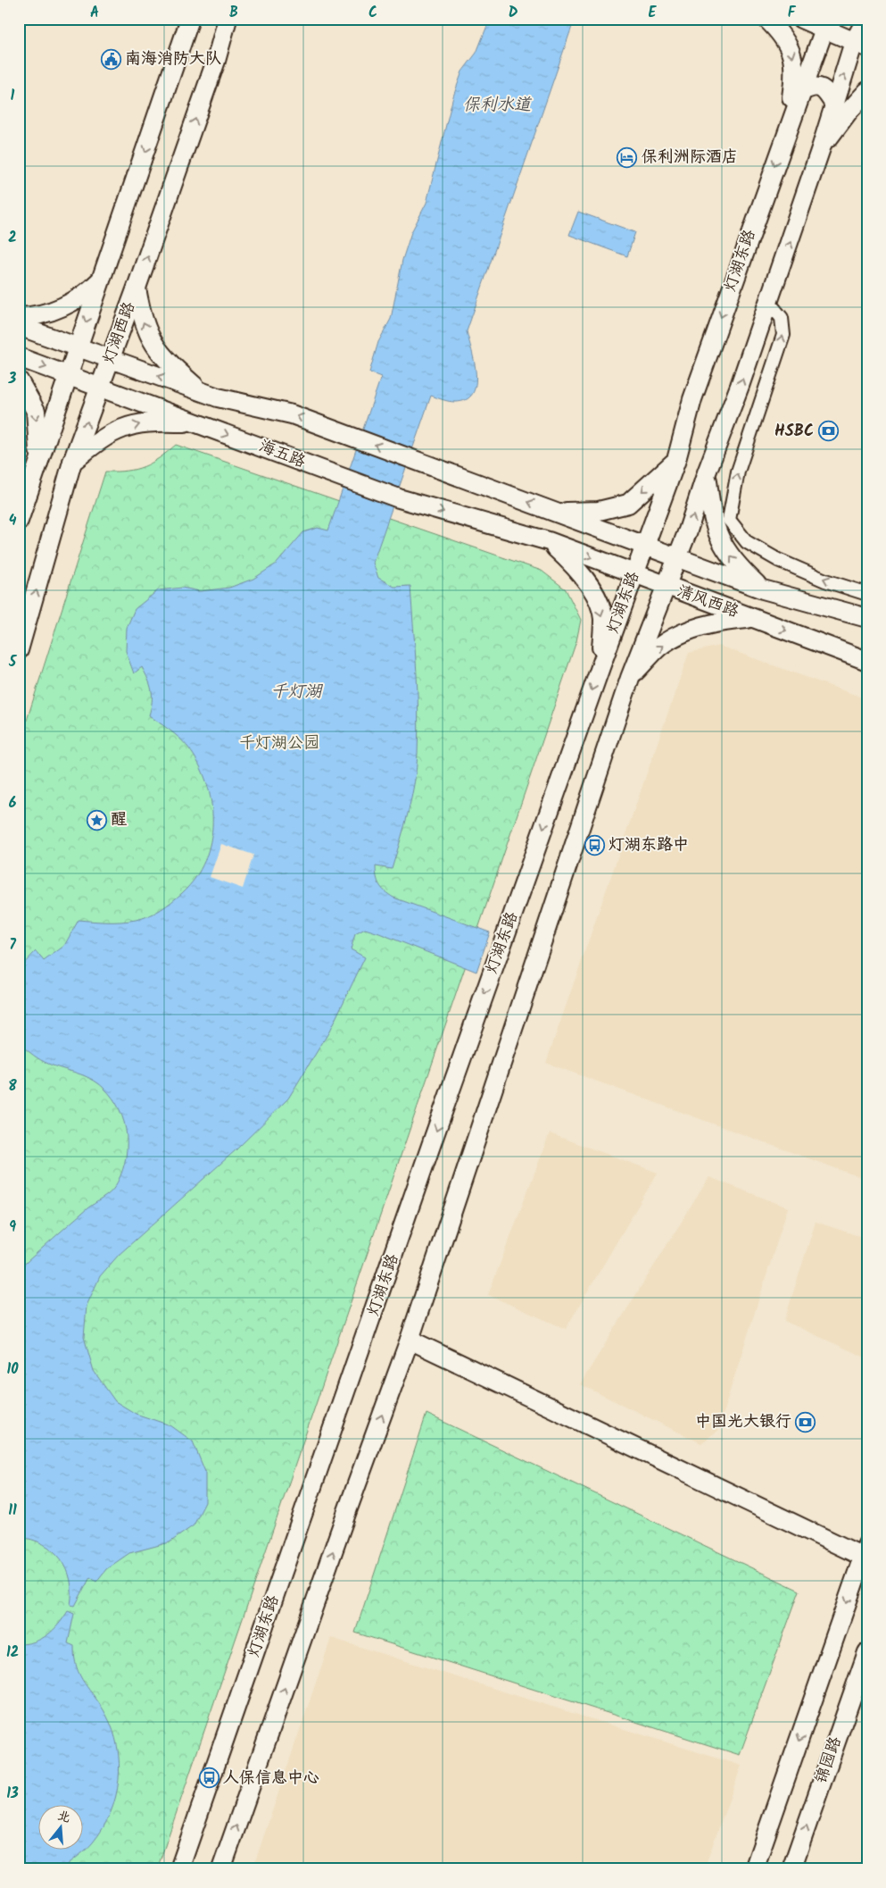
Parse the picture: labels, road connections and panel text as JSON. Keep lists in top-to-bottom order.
{
  "streets": {
    "main road": [
      "灯湖东路",
      "灯湖西路",
      "海五路",
      "清风西路",
      "锦园路"
    ]
  },
  "crossings": [
    ["灯湖东路", "清风西路"],
    ["灯湖西路", "海五路"],
    ["灯湖西路", "清风西路"],
    ["海五路", "清风西路"]
  ],
  "one_way": ["海五路"],
  "water": ["保利水道", "千灯湖"],
  "parks": ["千灯湖公园"],
  "places": {
    "public building": ["南海消防大队"],
    "hotel": ["保利洲际酒店"],
    "bank": ["HSBC", "中国光大银行"],
    "place": ["醒"],
    "bus stop": ["灯湖东路中", "人保信息中心"]
  },
  "north": "top",
  "grid": {
    "columns": [
      "A",
      "B",
      "C",
      "D",
      "E",
      "F"
    ],
    "rows": [
      "1",
      "2",
      "3",
      "4",
      "5",
      "6",
      "7",
      "8",
      "9",
      "10",
      "11",
      "12",
      "13"
    ]
  }
}
